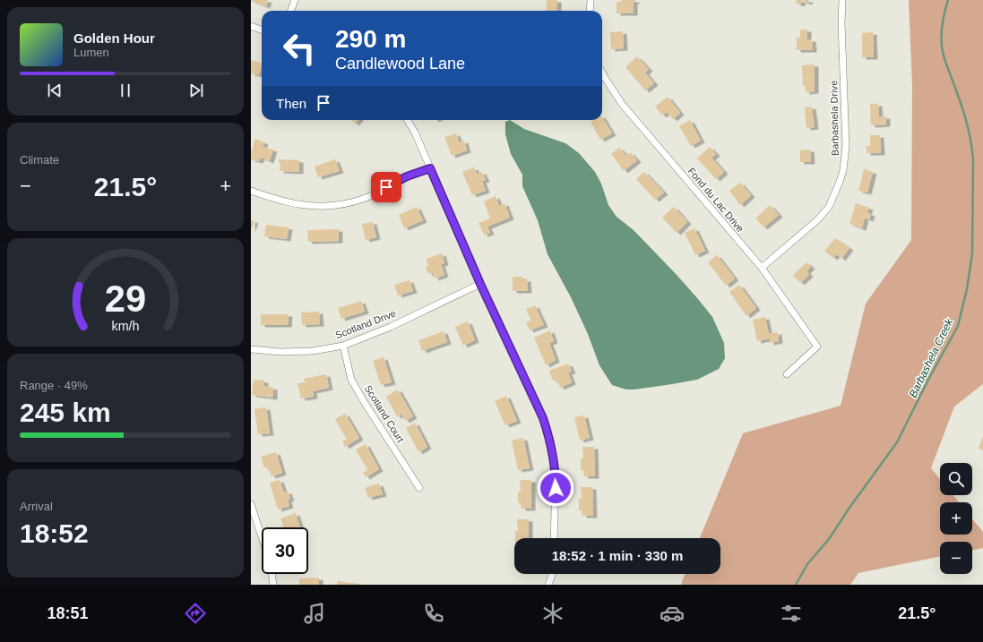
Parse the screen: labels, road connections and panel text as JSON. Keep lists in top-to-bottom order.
{
  "streets": {
    "street": [
      "Barbashela Drive",
      "Fond du Lac Drive",
      "Scotland Drive",
      "Scotland Court"
    ]
  },
  "crossings": [
    ["Barbashela Drive", "Fond du Lac Drive"],
    ["Scotland Drive", "Scotland Court"]
  ],
  "water": ["Barbashela Creek"],
  "page": {
    "turn": ["290 m", "Candlewood Lane"],
    "song": ["Golden Hour", "Lumen"],
    "then": "Then",
    "tile": [
      "Climate",
      ["Range · 49%", "245 km"],
      ["Arrival", "18:52"]
    ],
    "heat": ["−", "21.5°", "+"],
    "map_buttons": ["+", "−"],
    "limit": "30",
    "trip": "18:52 · 1 min · 330 m",
    "tabs": ["18:51", "21.5°"],
    "gauge": ["29", "km/h"]
  }
}
